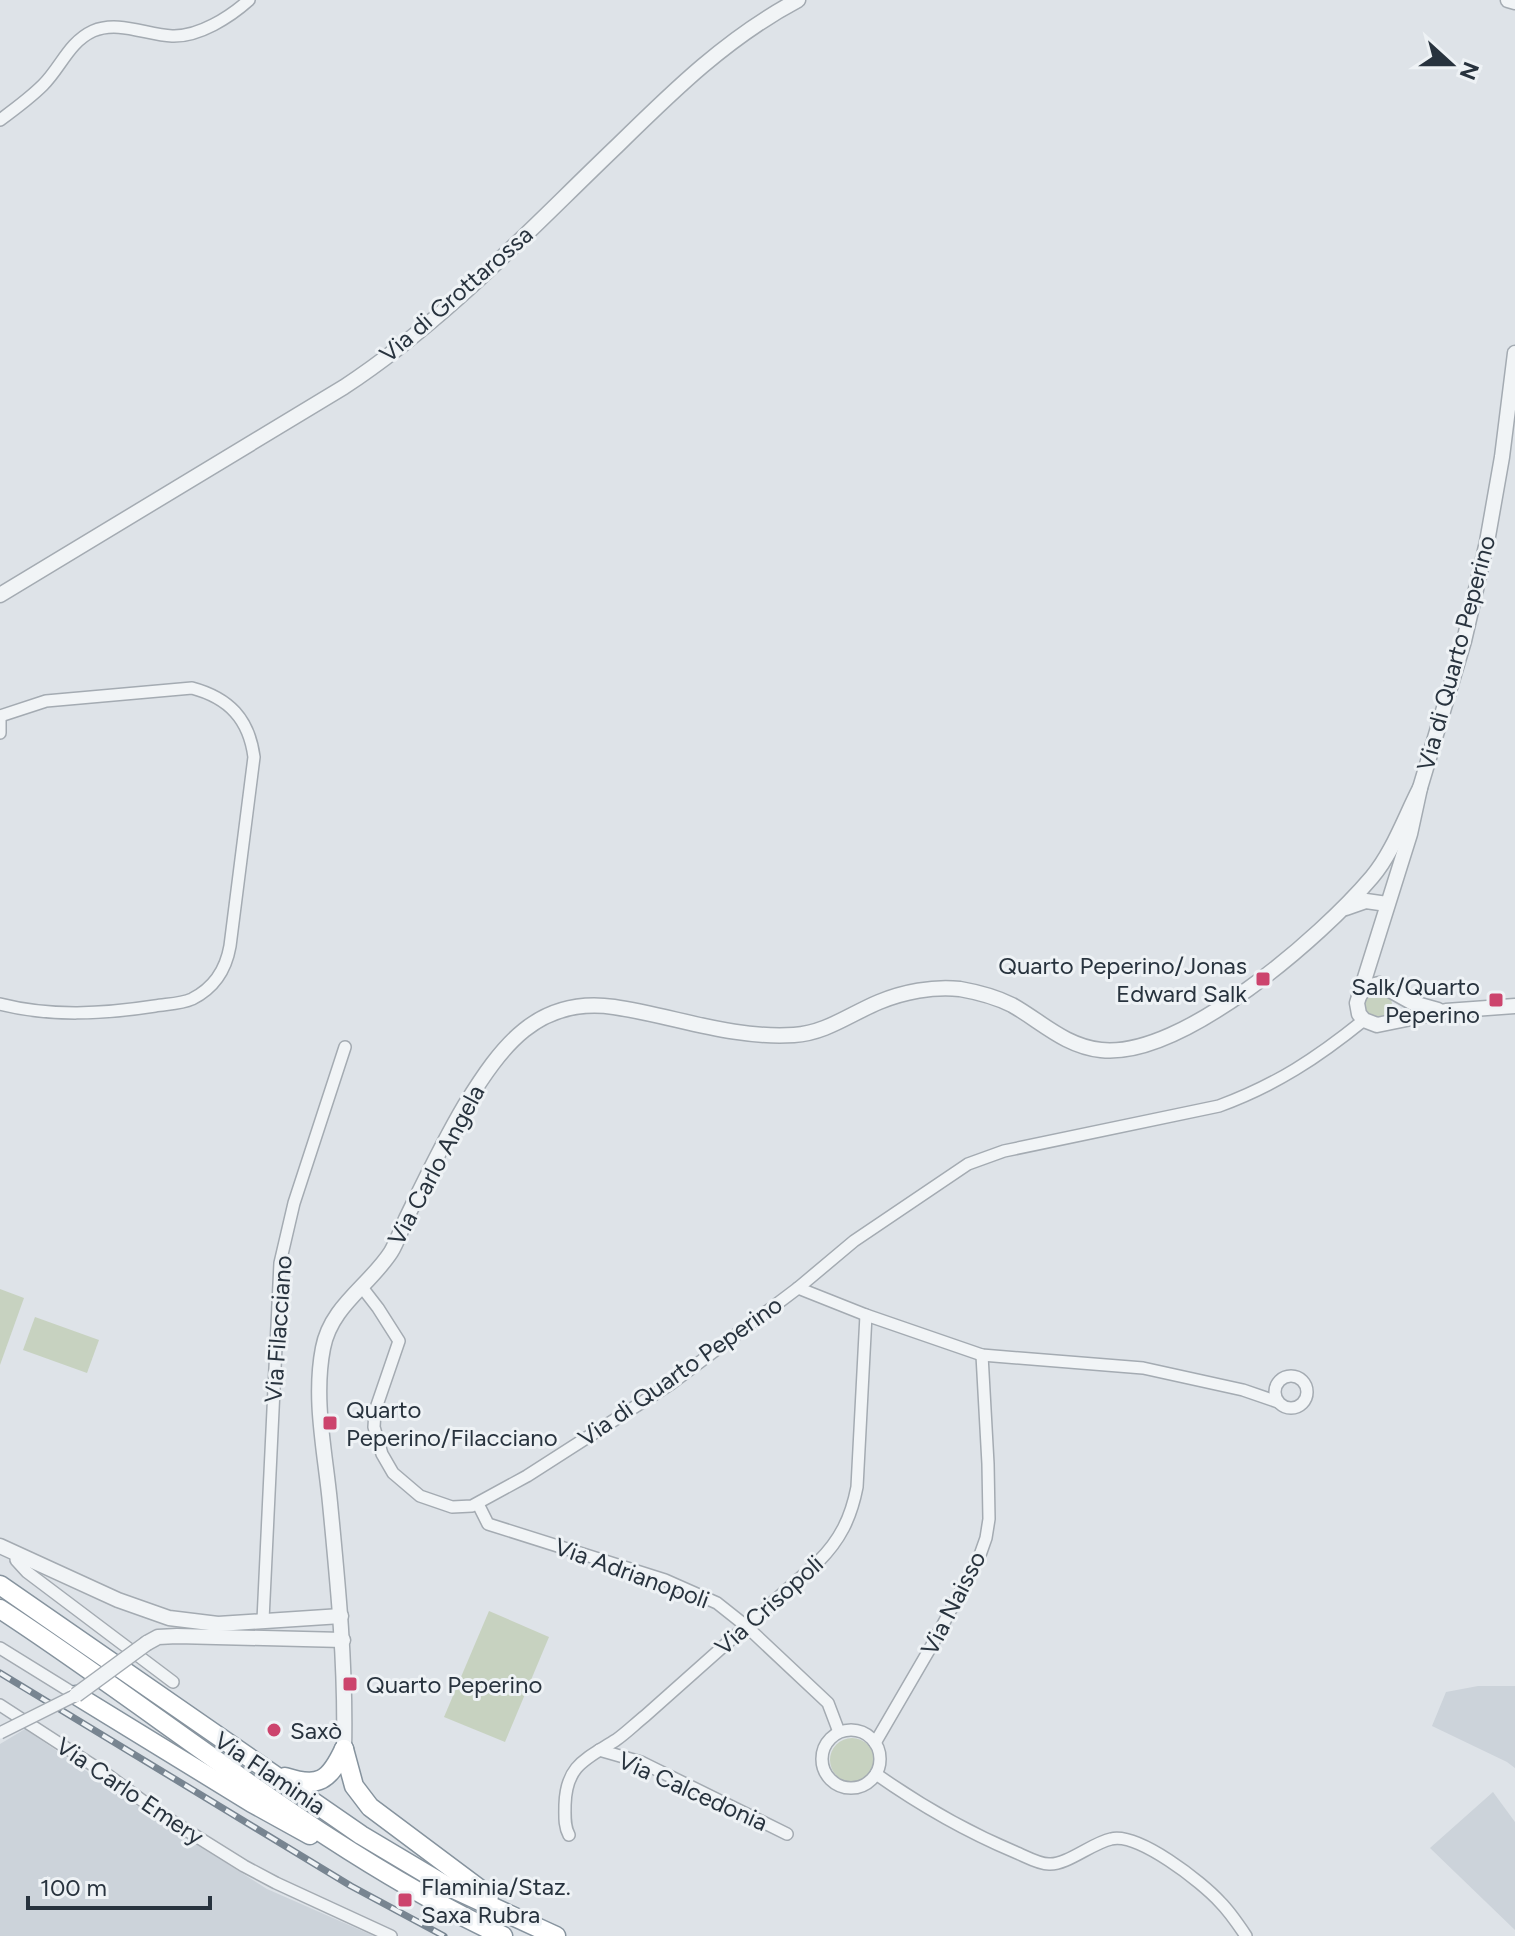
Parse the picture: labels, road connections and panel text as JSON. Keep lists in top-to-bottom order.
{
  "streets": {
    "highway": ["Via Flaminia"],
    "street": [
      "Via di Grottarossa",
      "Via di Quarto Peperino",
      "Via Carlo Angela",
      "Via Filacciano",
      "Via Adrianopoli",
      "Via Naisso",
      "Via Crisopoli",
      "Via Carlo Emery",
      "Via Calcedonia"
    ]
  },
  "crossings": [
    ["Via di Quarto Peperino", "Via Adrianopoli"],
    ["Via Adrianopoli", "Via Naisso"],
    ["Via Adrianopoli", "Via Crisopoli"],
    ["Via Crisopoli", "Via Calcedonia"]
  ],
  "places": {
    "transit": [
      "Quarto Peperino/Jonas Edward Salk",
      "Salk/Quarto Peperino",
      "Quarto Peperino/Filacciano",
      "Quarto Peperino",
      "Flaminia/Staz. Saxa Rubra"
    ],
    "other": ["Saxò"]
  },
  "scale_bar": "100 m",
  "north": "right"
}
